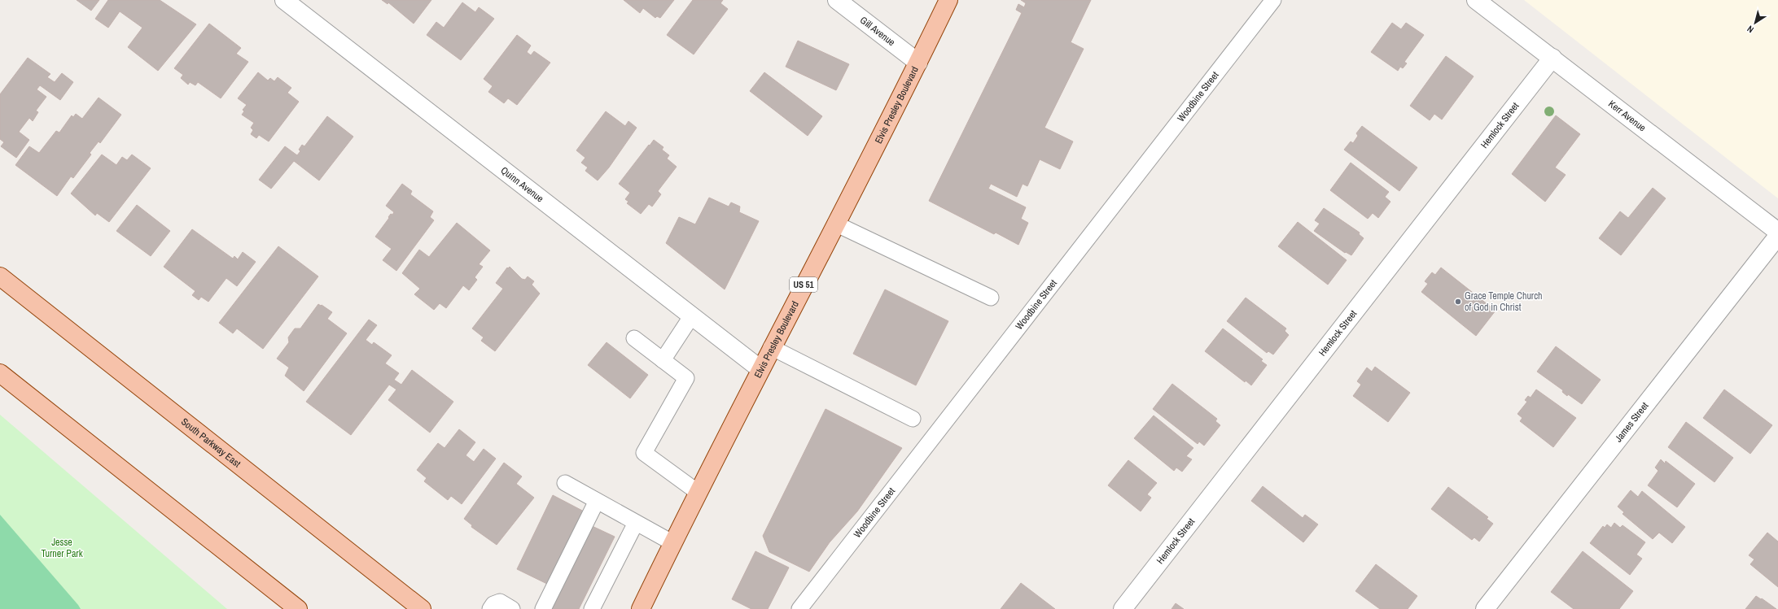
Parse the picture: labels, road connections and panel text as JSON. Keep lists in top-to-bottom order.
{
  "streets": {
    "main road": ["Elvis Presley Boulevard", "US 51", "South Parkway East"],
    "street": [
      "Gill Avenue",
      "Kerr Avenue",
      "Hemlock Street",
      "Quinn Avenue",
      "James Street"
    ],
    "lane": ["Woodbine Street"]
  },
  "crossings": [
    ["Gill Avenue", "Elvis Presley Boulevard"],
    ["Elvis Presley Boulevard", "Quinn Avenue"],
    ["Kerr Avenue", "Hemlock Street"]
  ],
  "parks": ["Jesse Turner Park"],
  "places": ["Grace Temple Church of God in Christ"],
  "north": "bottom left"
}
